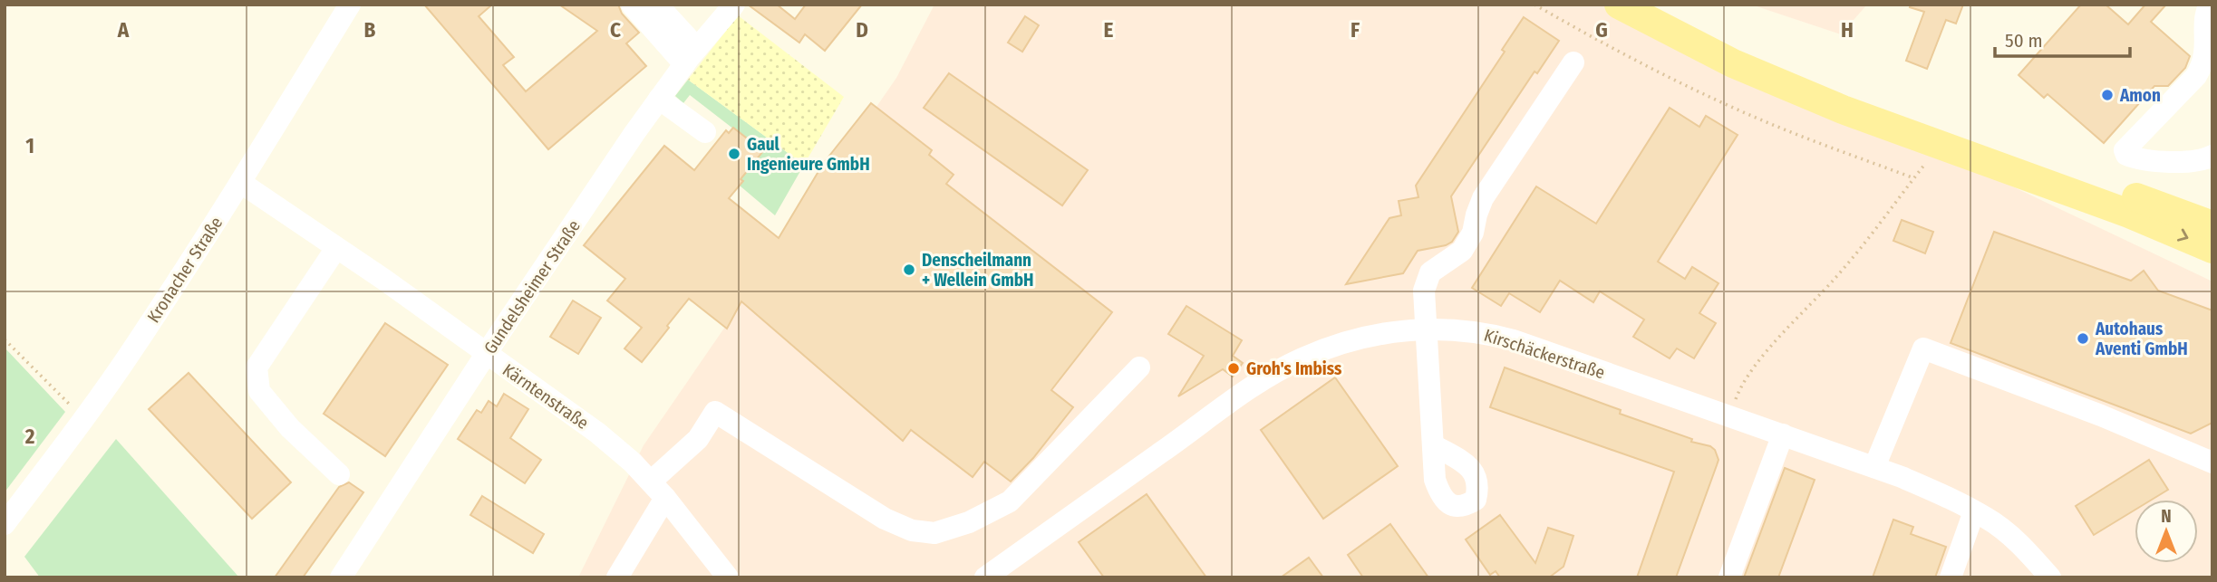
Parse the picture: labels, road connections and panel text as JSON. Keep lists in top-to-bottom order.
{
  "streets": {
    "street": [
      "Kronacher Straße",
      "Gundelsheimer Straße",
      "Kirschäckerstraße",
      "Kärntenstraße"
    ]
  },
  "crossings": [
    ["Kronacher Straße", "Kärntenstraße"],
    ["Gundelsheimer Straße", "Kärntenstraße"]
  ],
  "places": [
    "Amon",
    "Gaul Ingenieure GmbH",
    "Denscheilmann + Wellein GmbH",
    "Autohaus Aventi GmbH",
    "Groh's Imbiss"
  ],
  "scale_bar": "50 m",
  "north": "top",
  "grid": {
    "columns": [
      "A",
      "B",
      "C",
      "D",
      "E",
      "F",
      "G",
      "H"
    ],
    "rows": ["1", "2"]
  }
}
